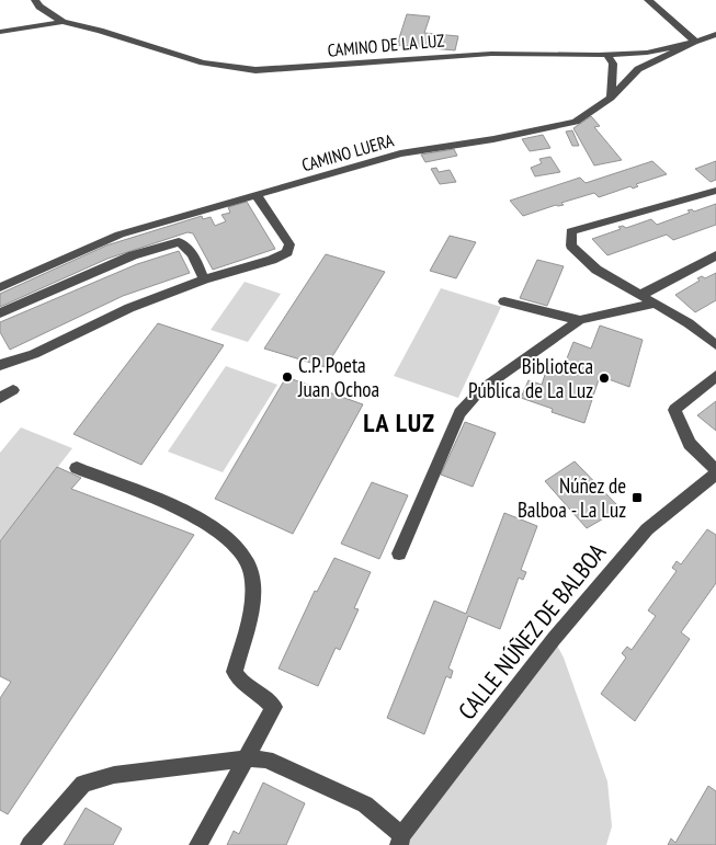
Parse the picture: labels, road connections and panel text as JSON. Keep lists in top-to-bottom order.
{
  "streets": {
    "street": ["CAMINO DE LA LUZ", "CAMINO LUERA", "CALLE NÚÑEZ DE BALBOA"]
  },
  "crossings": [
    ["CAMINO DE LA LUZ", "CAMINO LUERA"]
  ],
  "districts": ["LA LUZ"],
  "places": {
    "other": ["C.P. Poeta Juan Ochoa", "Biblioteca Pública de La Luz"],
    "transit": ["Núñez de Balboa - La Luz"]
  }
}
